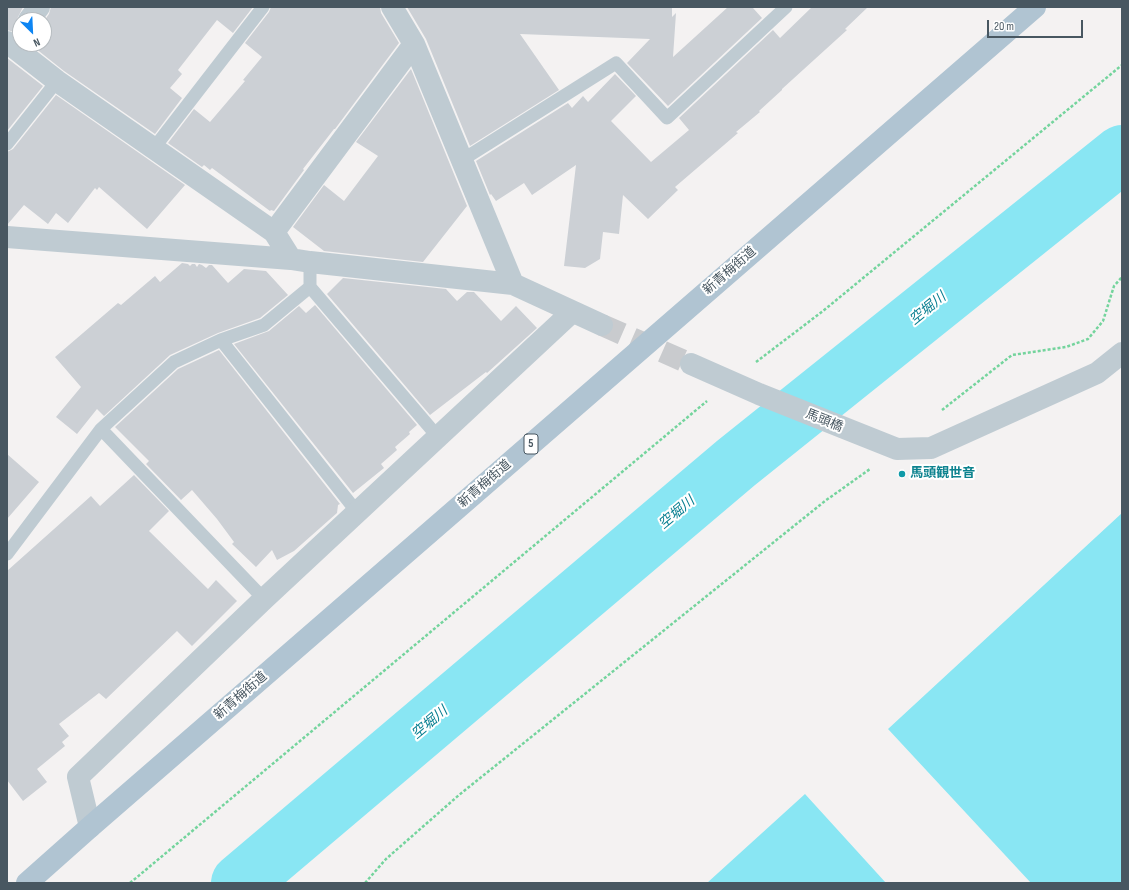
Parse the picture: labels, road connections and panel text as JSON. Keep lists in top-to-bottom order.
{
  "streets": {
    "main road": ["新青梅街道", "5"],
    "street": ["馬頭橋"]
  },
  "water": ["空堀川"],
  "places": ["馬頭観世音"],
  "scale_bar": "20 m",
  "north": "bottom right"
}
